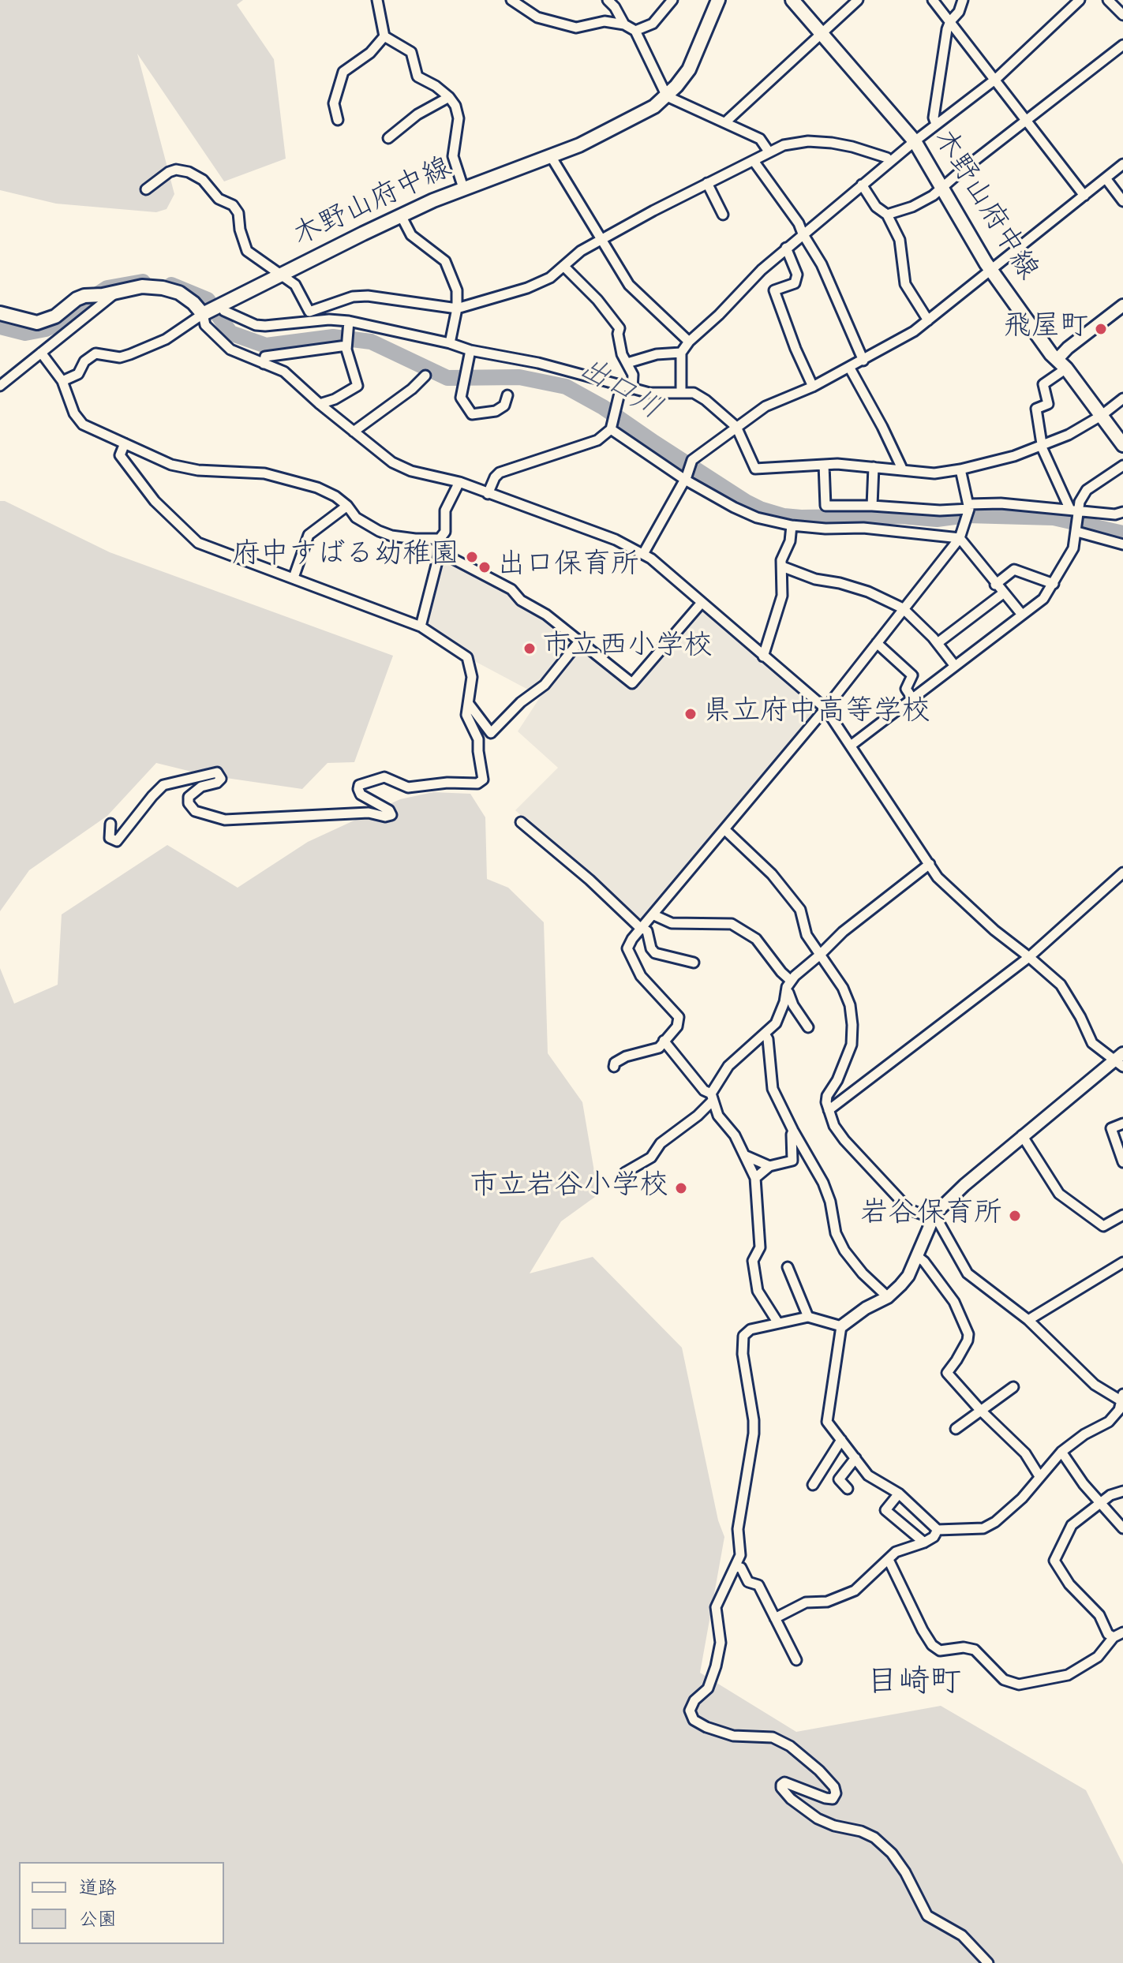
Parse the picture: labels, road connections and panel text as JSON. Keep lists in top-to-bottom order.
{
  "streets": {
    "main road": ["木野山府中線"]
  },
  "districts": ["目崎町"],
  "water": ["出口川"],
  "places": [
    "飛屋町",
    "府中すばる幼稚園",
    "出口保育所",
    "市立西小学校",
    "県立府中高等学校",
    "市立岩谷小学校",
    "岩谷保育所"
  ],
  "legend": ["道路", "公園"]
}
